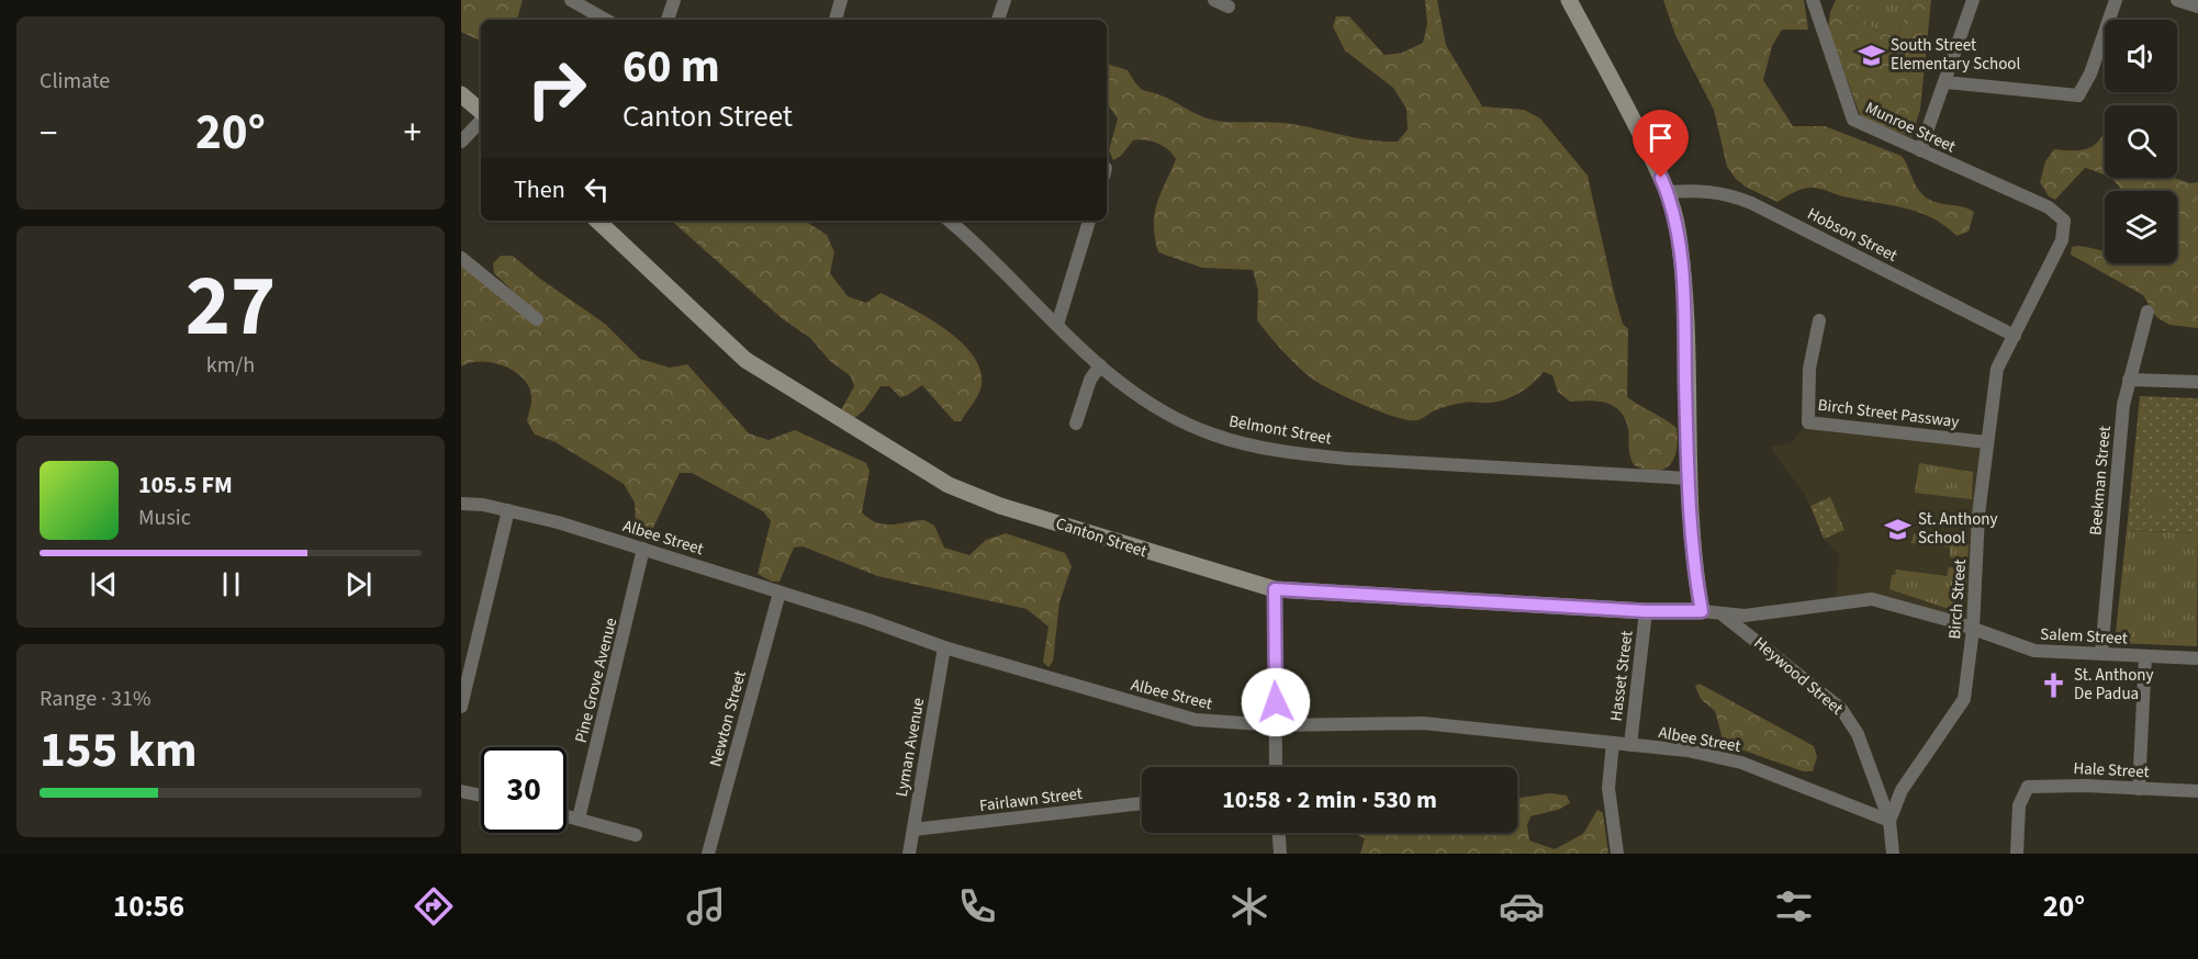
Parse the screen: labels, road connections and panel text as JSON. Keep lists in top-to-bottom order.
{
  "streets": {
    "street": [
      "Munroe Street",
      "Hobson Street",
      "Birch Street Passway",
      "Belmont Street",
      "Beekman Street",
      "Albee Street",
      "Canton Street",
      "Birch Street",
      "Salem Street",
      "Hasset Street",
      "Heywood Street",
      "Pine Grove Avenue",
      "Newton Street",
      "Lyman Avenue",
      "Hale Street",
      "Fairlawn Street"
    ]
  },
  "crossings": [
    ["Munroe Street", "Birch Street"],
    ["Hobson Street", "Birch Street"],
    ["Birch Street Passway", "Birch Street"],
    ["Beekman Street", "Salem Street"],
    ["Albee Street", "Birch Street"],
    ["Albee Street", "Hasset Street"],
    ["Albee Street", "Heywood Street"],
    ["Albee Street", "Pine Grove Avenue"],
    ["Albee Street", "Newton Street"],
    ["Albee Street", "Lyman Avenue"],
    ["Canton Street", "Salem Street"],
    ["Canton Street", "Hasset Street"],
    ["Birch Street", "Salem Street"],
    ["Birch Street", "Heywood Street"],
    ["Salem Street", "Heywood Street"],
    ["Lyman Avenue", "Fairlawn Street"]
  ],
  "places": {
    "school or university": ["South Street Elementary School", "St. Anthony School"],
    "church": ["St. Anthony De Padua"]
  },
  "page": {
    "tile": [
      "Climate",
      ["27", "km/h"],
      ["Range · 31%", "155 km"]
    ],
    "turn": ["60 m", "Canton Street"],
    "heat": ["−", "20°", "+"],
    "then": "Then",
    "song": ["105.5 FM", "Music"],
    "limit": "30",
    "trip": "10:58 · 2 min · 530 m",
    "tabs": ["10:56", "20°"]
  }
}
